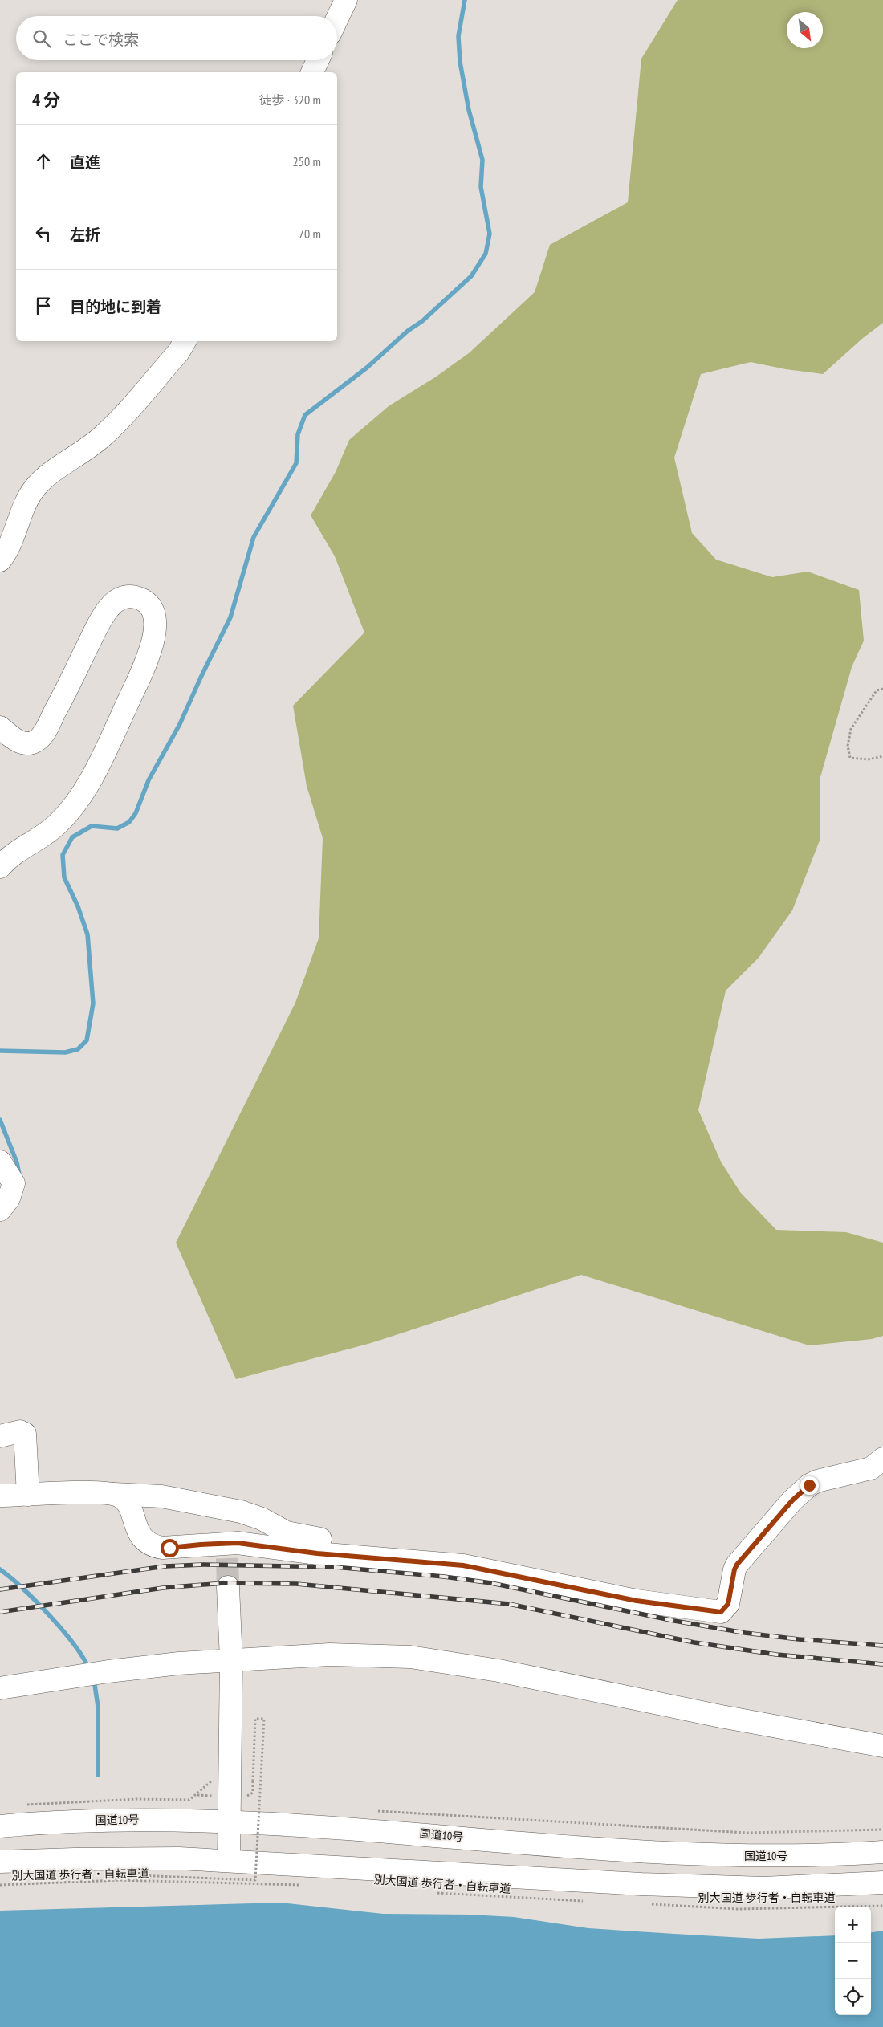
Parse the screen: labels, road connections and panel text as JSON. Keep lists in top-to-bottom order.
{
  "streets": {
    "main road": ["国道10号"],
    "path": ["別大国道 歩行者・自転車道"]
  },
  "north": "bottom right",
  "page": {
    "search": "ここで検索",
    "heading": ["4 分", "徒歩 · 320 m"],
    "list": [
      ["直進", "250 m"],
      ["左折", "70 m"],
      "目的地に到着"
    ],
    "map_buttons": ["+", "−"]
  }
}
